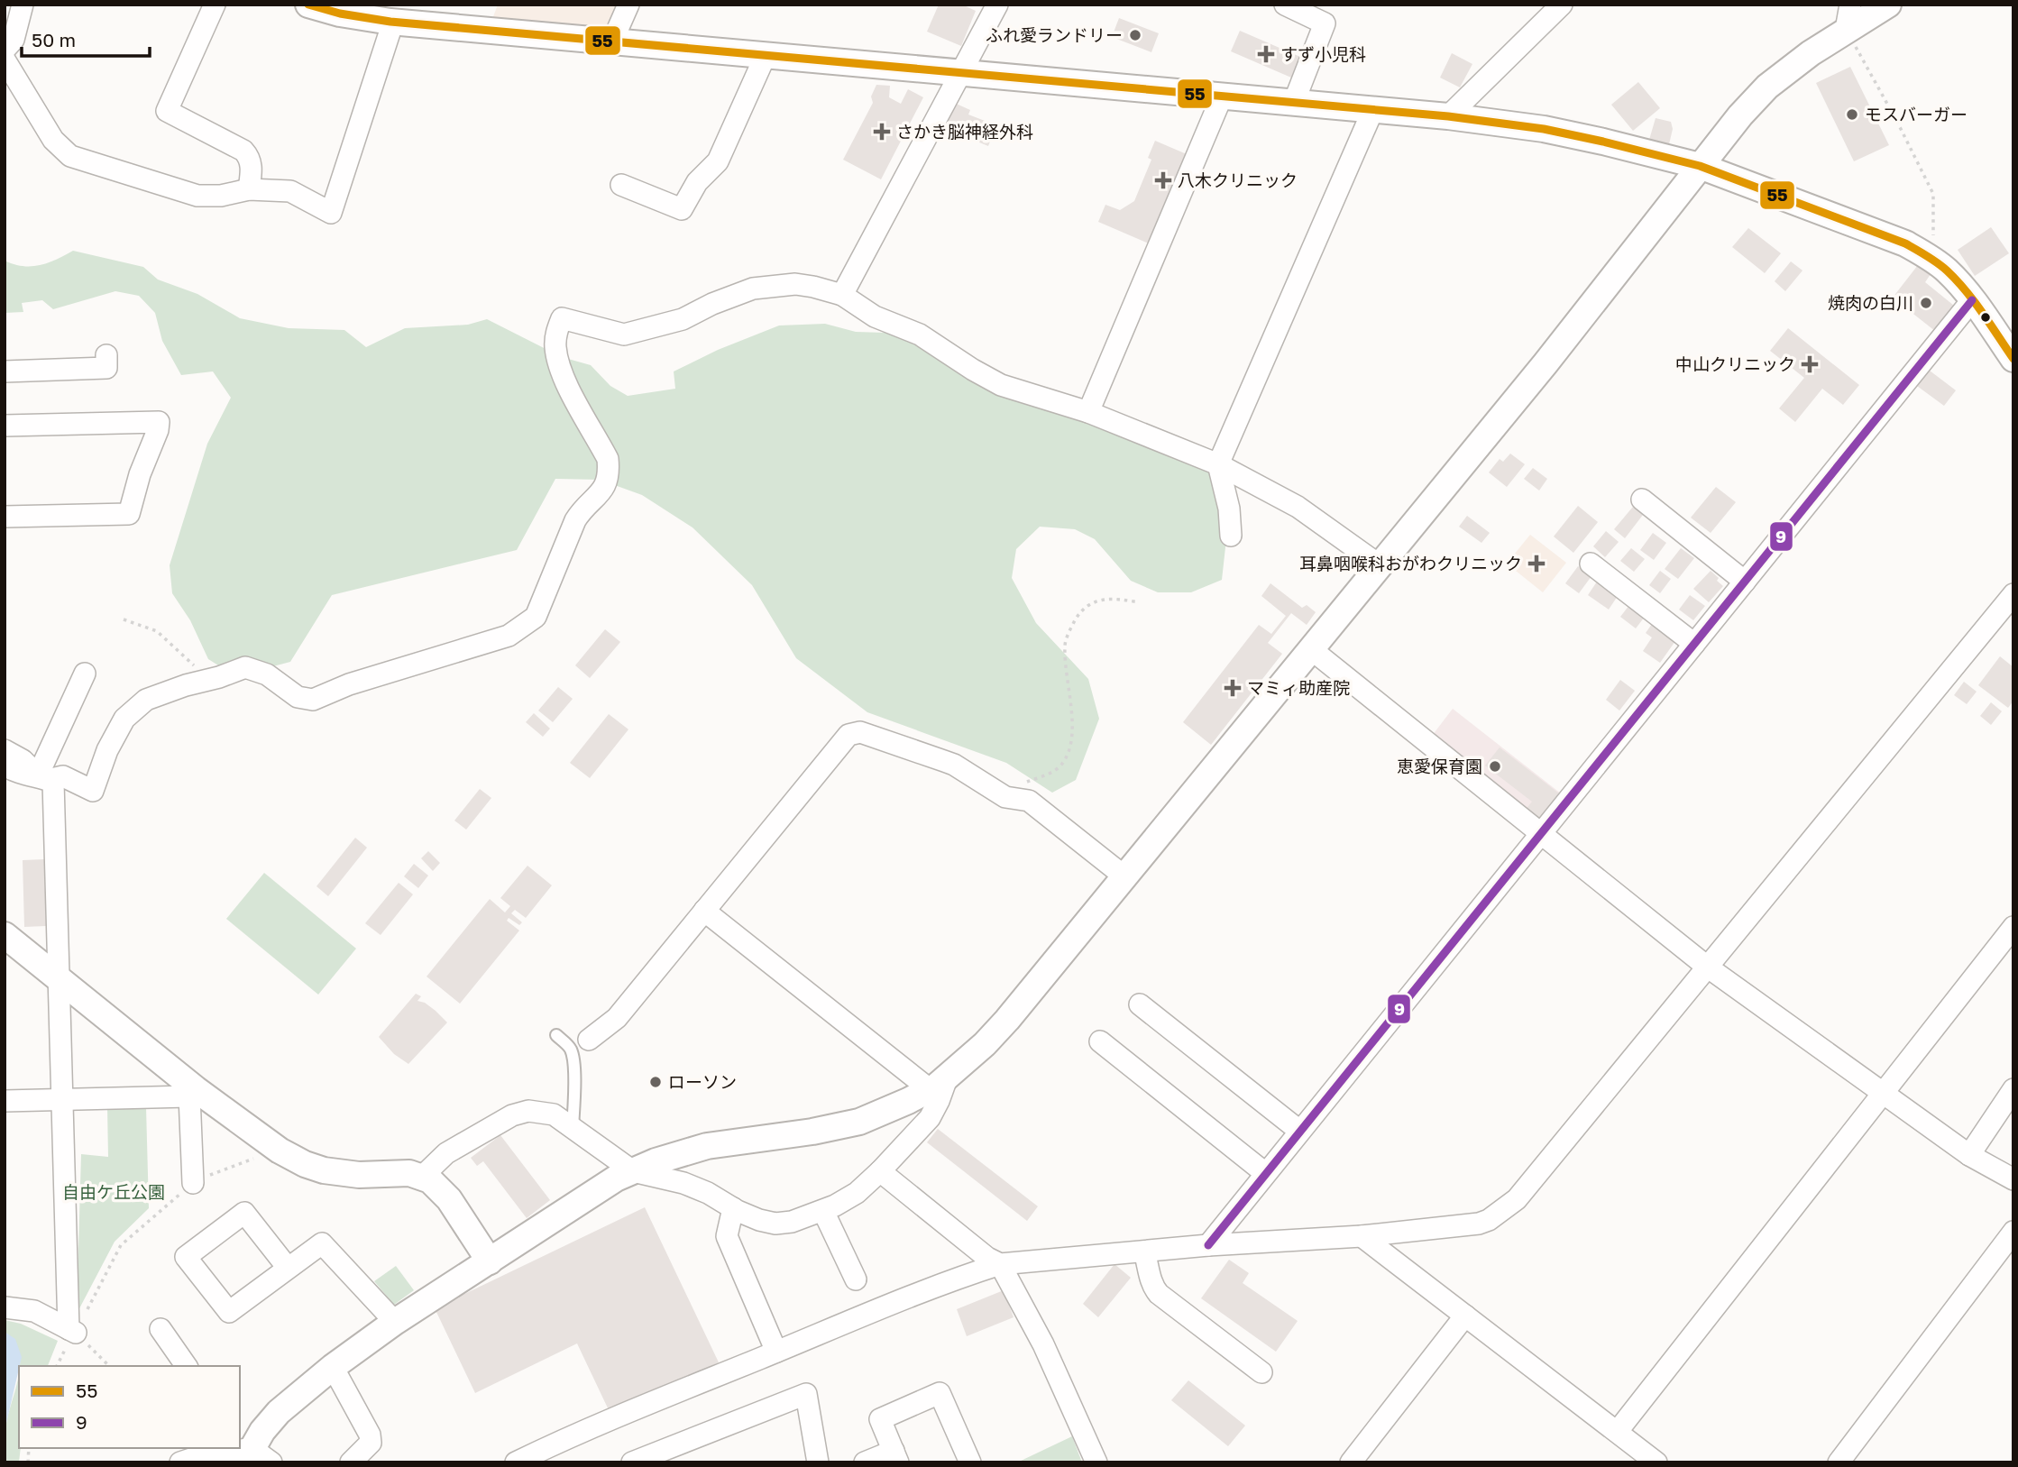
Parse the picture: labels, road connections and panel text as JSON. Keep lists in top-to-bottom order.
{
  "parks": ["自由ケ丘公園"],
  "places": {
    "other": [
      "ふれ愛ランドリー",
      "モスバーガー",
      "焼肉の白川",
      "恵愛保育園",
      "ローソン"
    ],
    "health": [
      "すず小児科",
      "さかき脳神経外科",
      "八木クリニック",
      "中山クリニック",
      "耳鼻咽喉科おがわクリニック",
      "マミィ助産院"
    ]
  },
  "lines": ["transit line 55", "transit line 9"],
  "legend": ["55", "9"],
  "scale_bar": "50 m"
}
